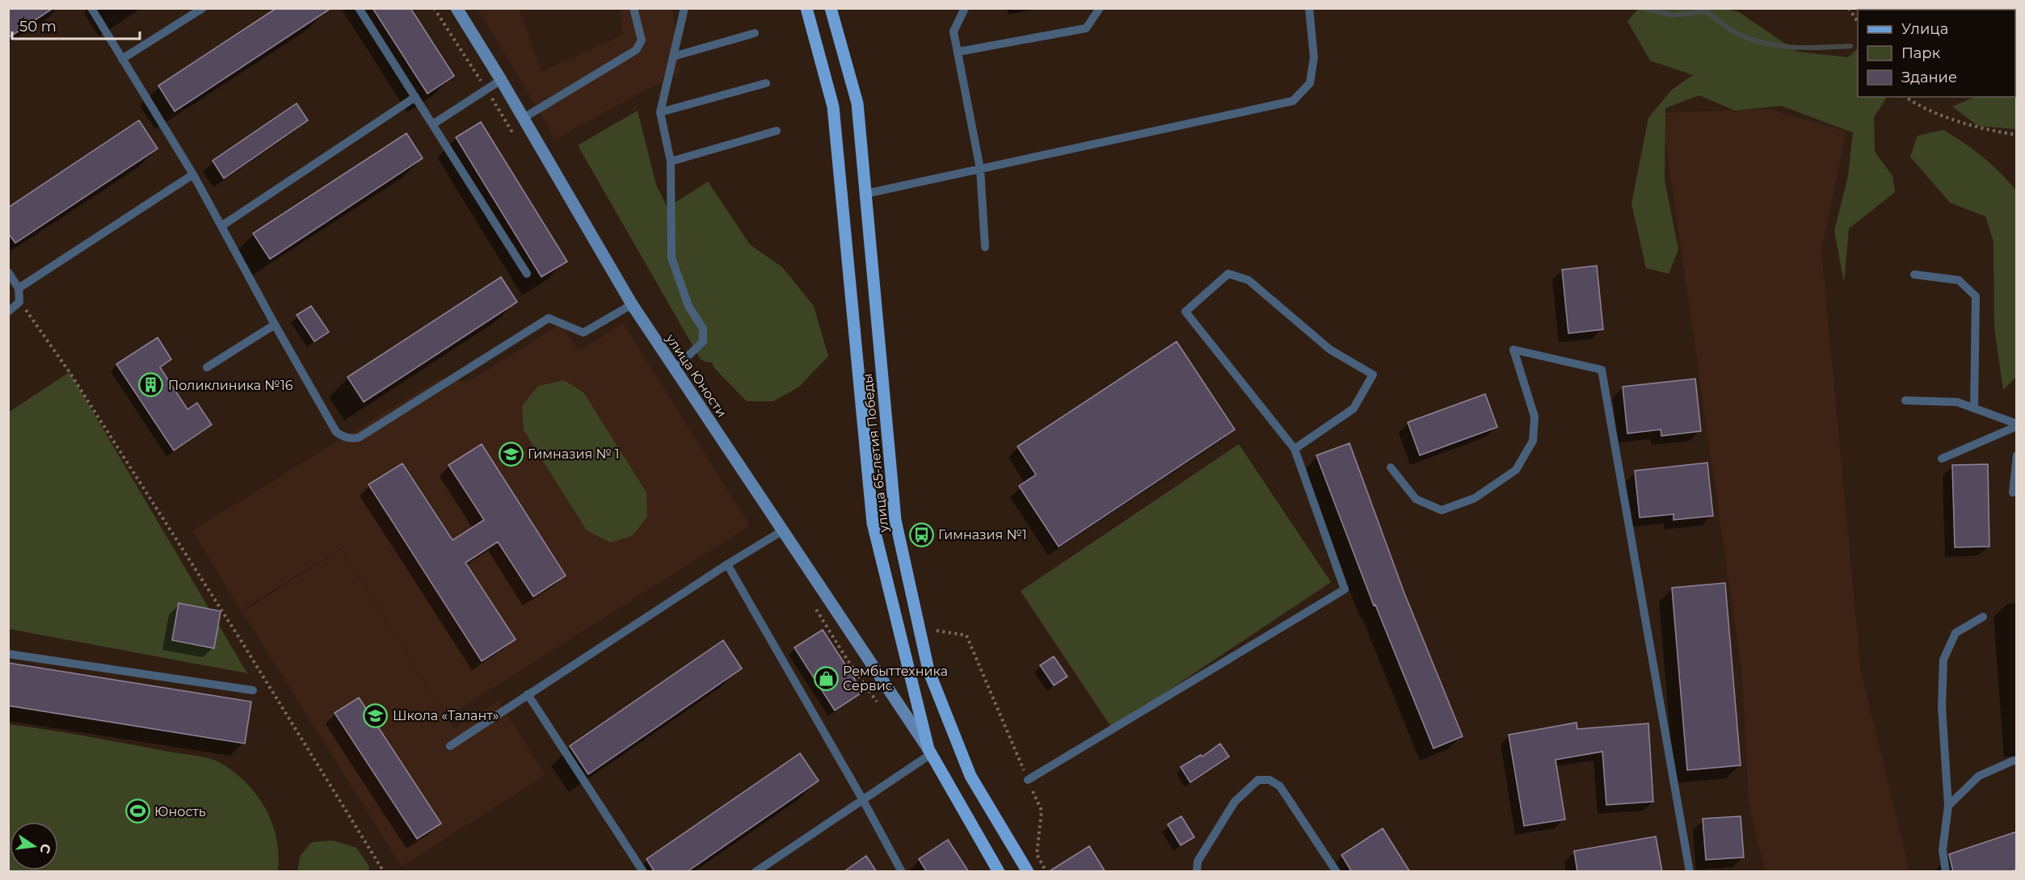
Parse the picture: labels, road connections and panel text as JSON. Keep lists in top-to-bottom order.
{
  "streets": {
    "main road": ["улица 65-летия Победы"],
    "street": ["улица Юности"]
  },
  "crossings": [
    ["улица Юности", "улица 65-летия Победы"]
  ],
  "places": {
    "building": ["Поликлиника №16"],
    "school or university": ["Гимназия № 1", "Школа «Талант»"],
    "bus stop": ["Гимназия №1"],
    "shop": ["Рембыттехника Сервис"],
    "sports": ["Юность"]
  },
  "legend": ["Улица", "Парк", "Здание"],
  "scale_bar": "50 m",
  "north": "right"
}
